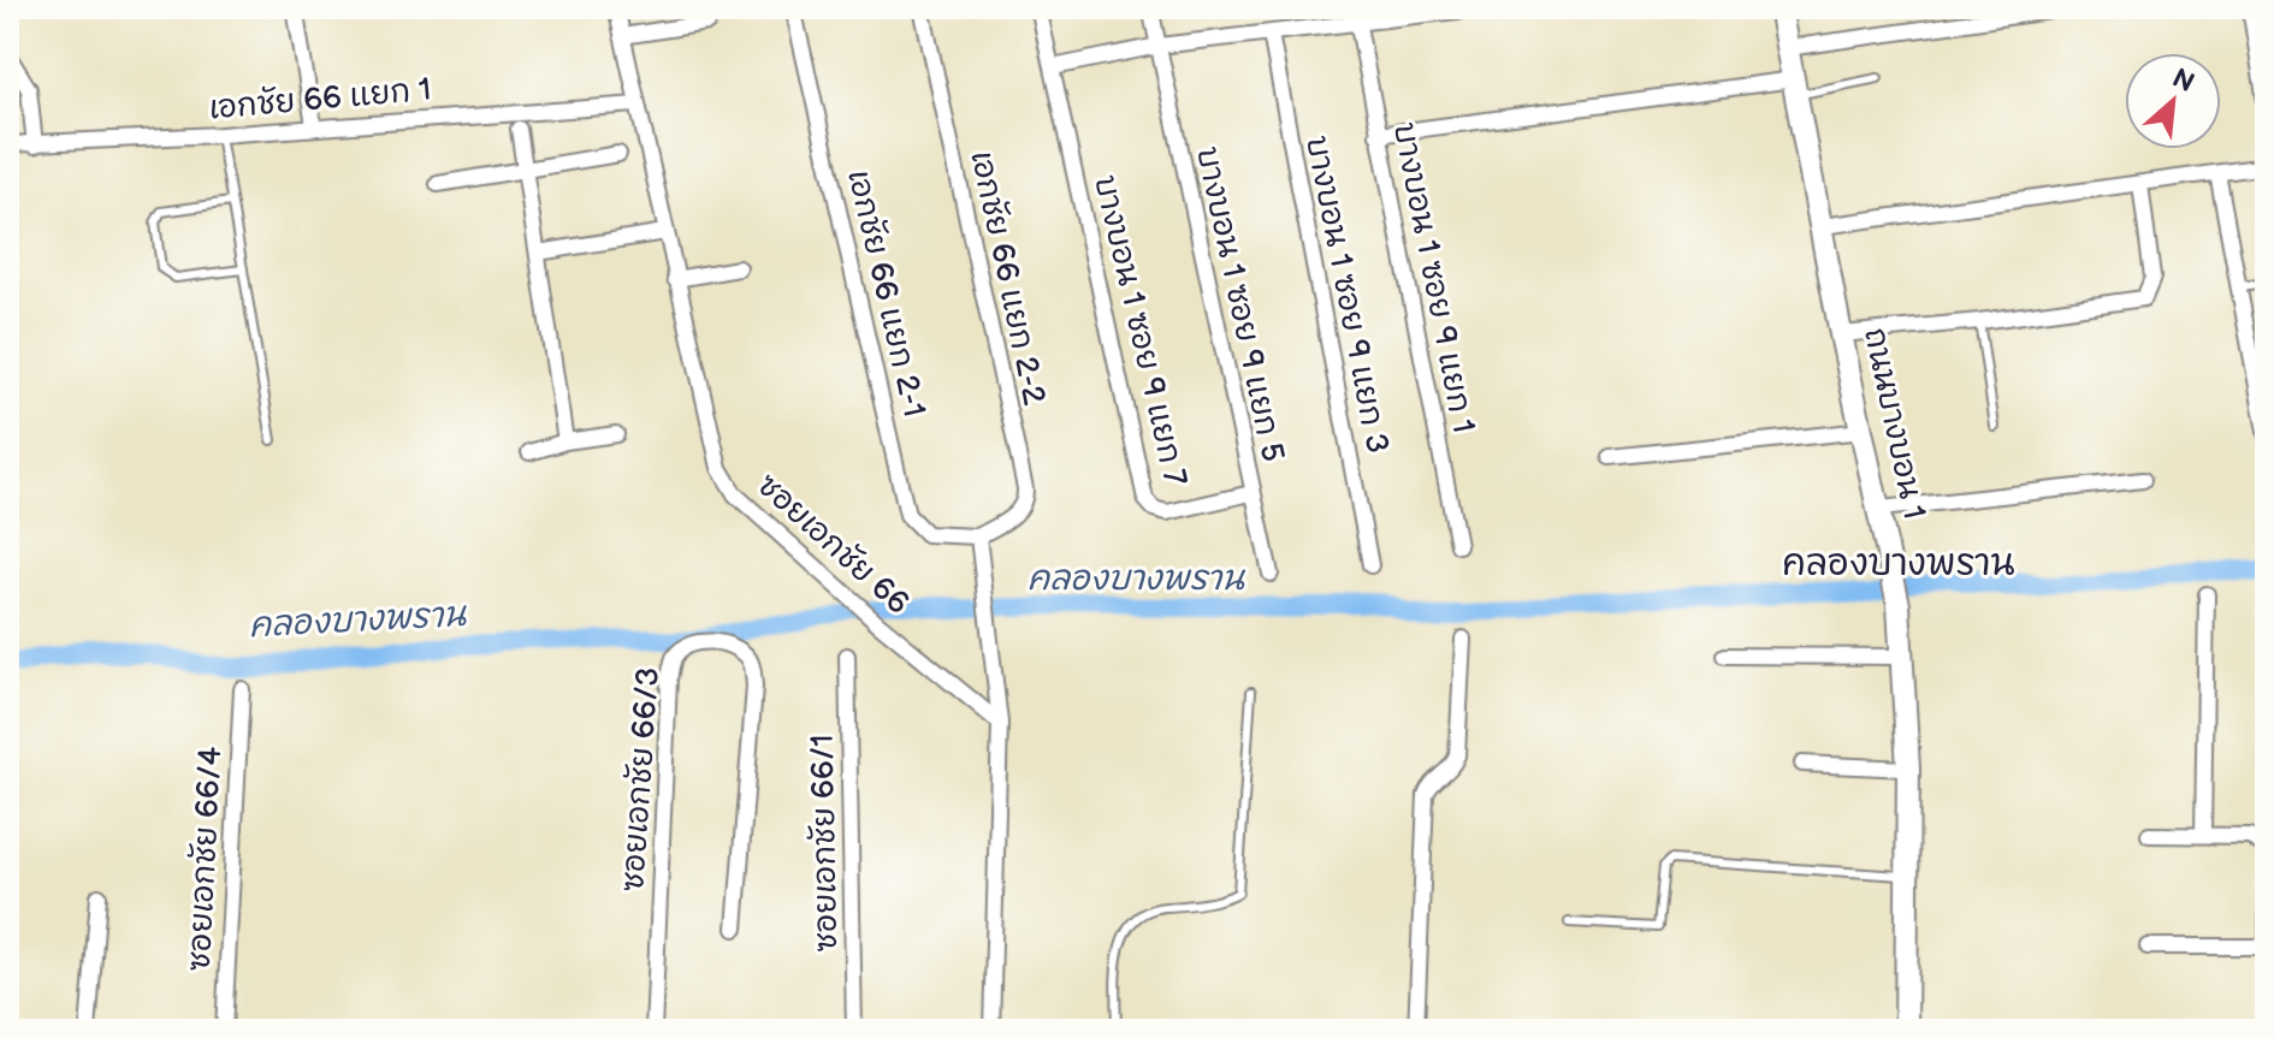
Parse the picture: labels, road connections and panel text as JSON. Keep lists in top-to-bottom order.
{
  "streets": {
    "main road": ["ถนนบางบอน 1"],
    "street": [
      "เอกชัย 66 แยก 1",
      "เอกชัย 66 แยก 2-2",
      "บางบอน 1 ซอย 9 แยก 1",
      "เอกชัย 66 แยก 2-1",
      "บางบอน 1 ซอย 9 แยก 3",
      "บางบอน 1 ซอย 9 แยก 5",
      "บางบอน 1 ซอย 9 แยก 7",
      "ซอยเอกชัย 66",
      "ซอยเอกชัย 66/3",
      "ซอยเอกชัย 66/1",
      "ซอยเอกชัย 66/4"
    ]
  },
  "crossings": [
    ["เอกชัย 66 แยก 1", "ซอยเอกชัย 66"],
    ["เอกชัย 66 แยก 2-2", "เอกชัย 66 แยก 2-1"],
    ["บางบอน 1 ซอย 9 แยก 5", "บางบอน 1 ซอย 9 แยก 7"]
  ],
  "districts": ["คลองบางพราน"],
  "water": ["คลองบางพราน"],
  "north": "top right"
}
